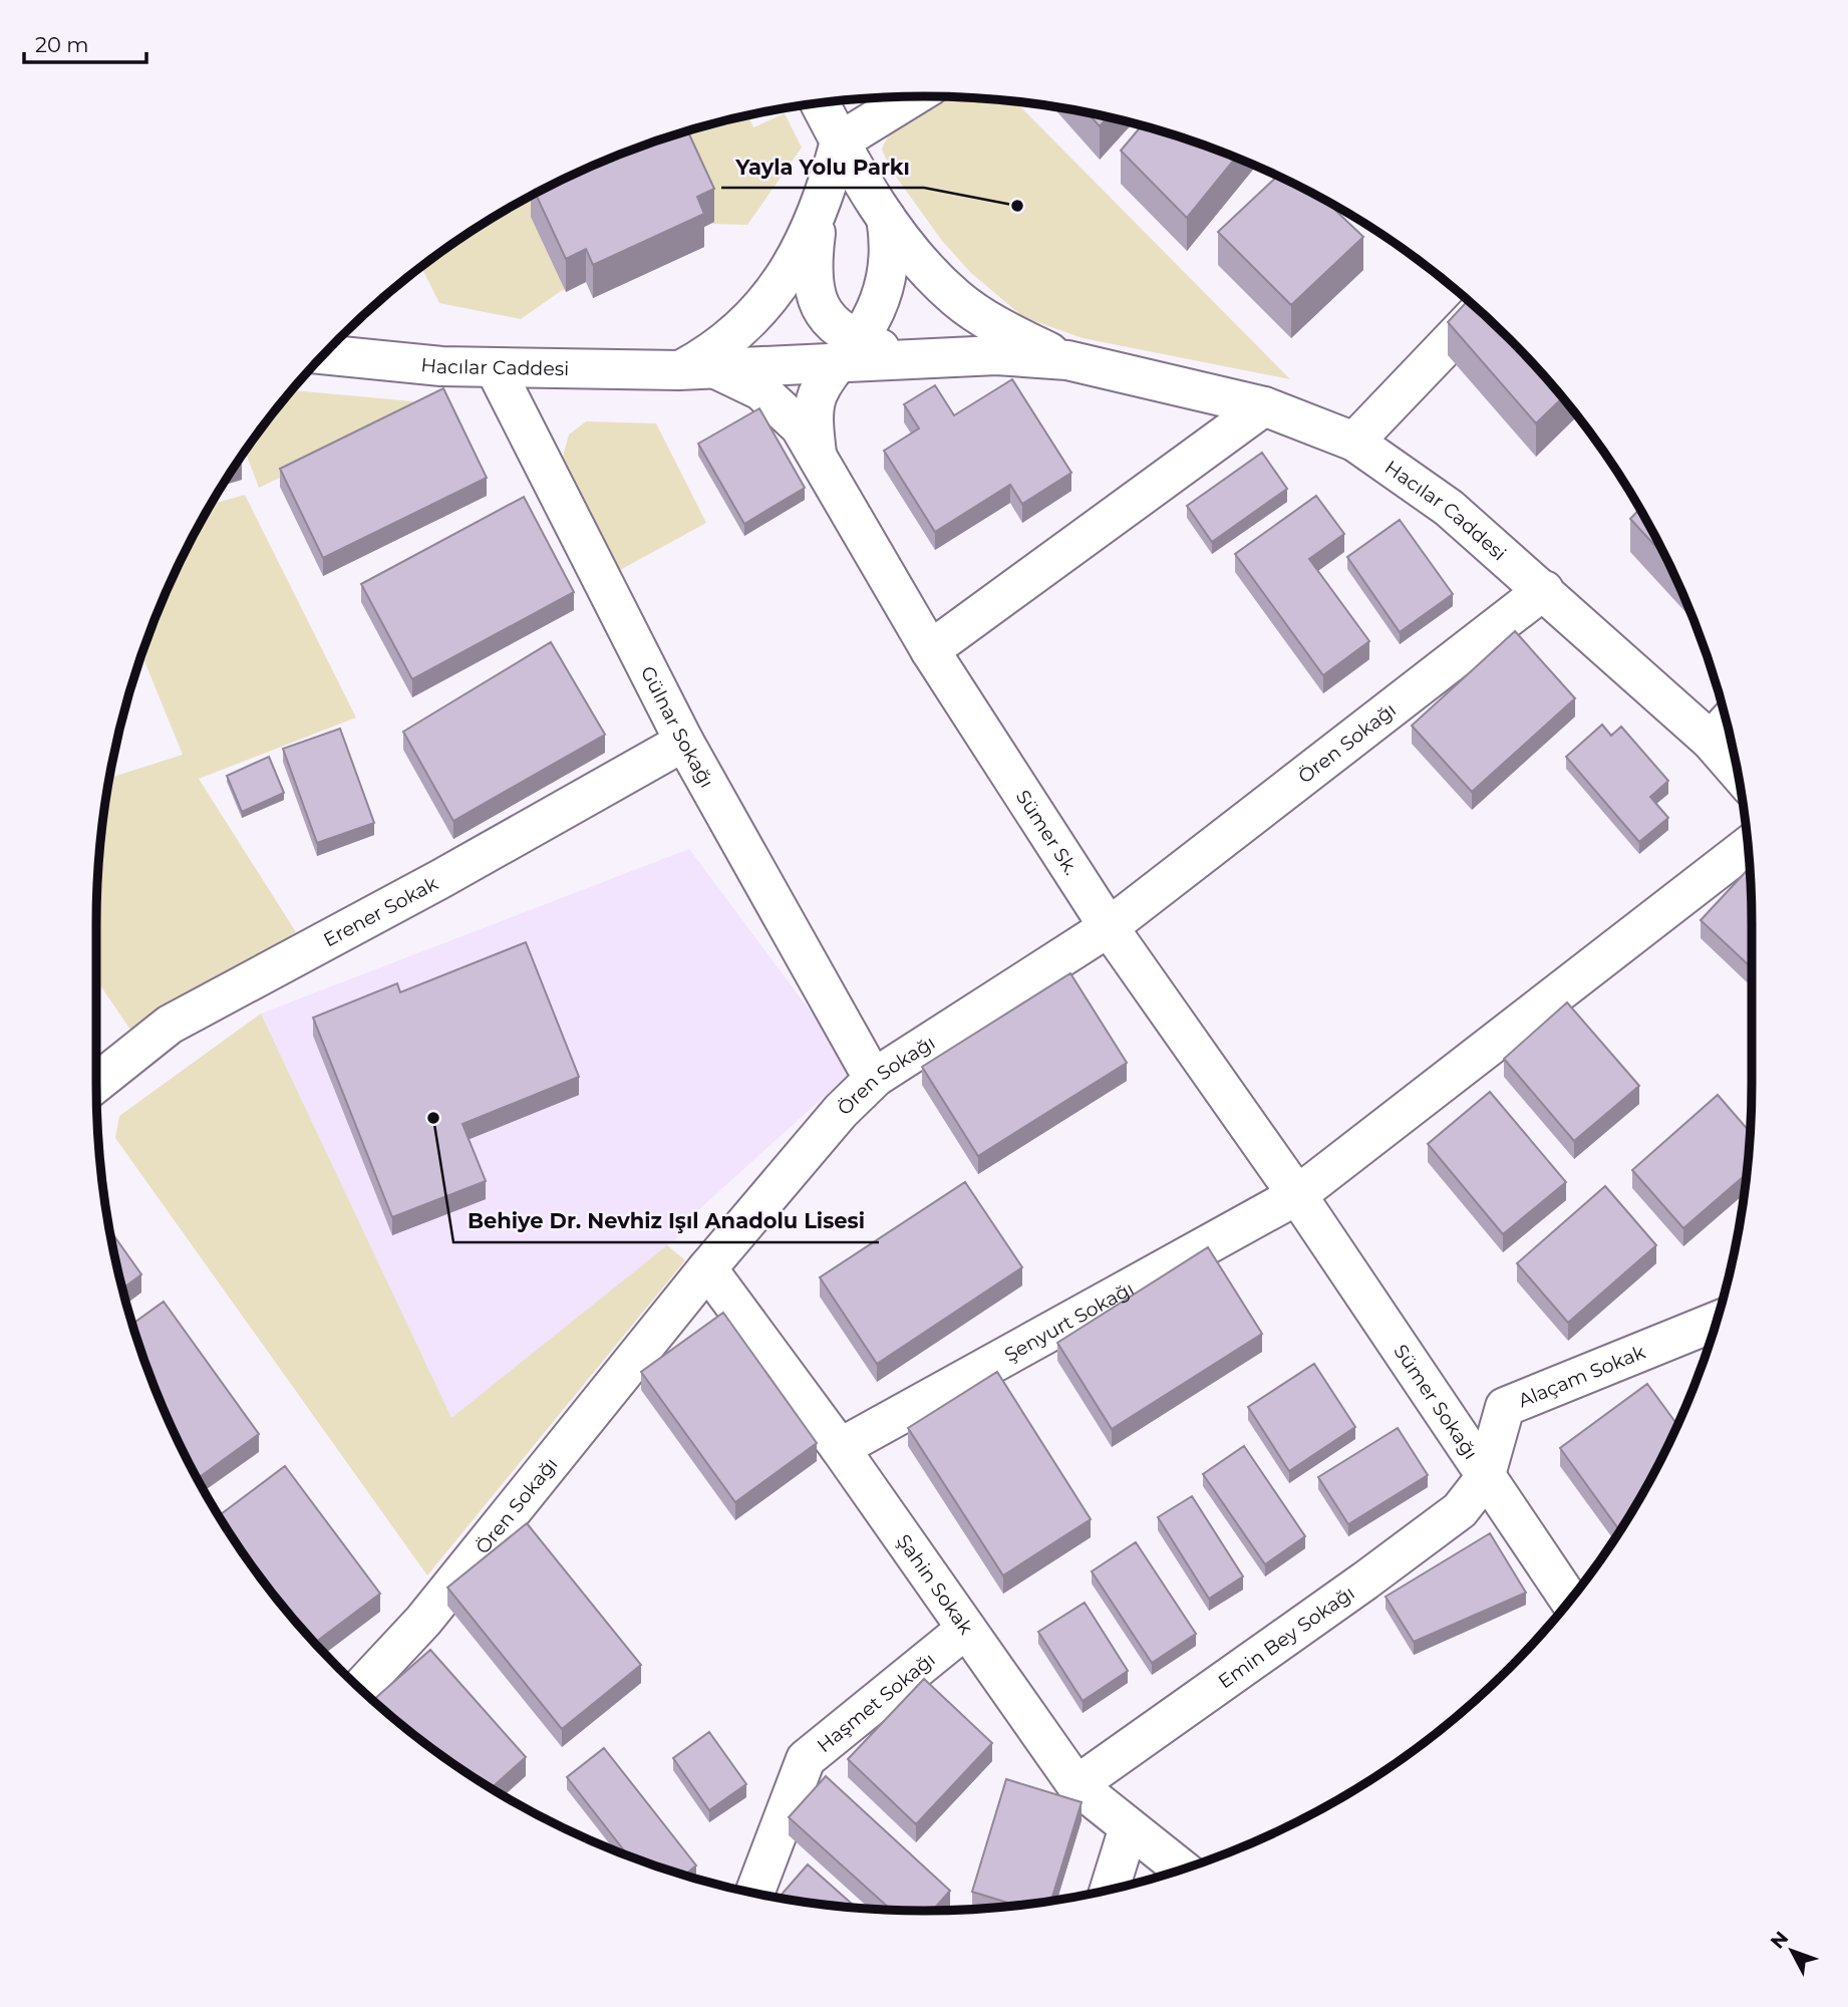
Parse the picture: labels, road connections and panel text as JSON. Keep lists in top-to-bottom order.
{
  "streets": {
    "street": [
      "Hacılar Caddesi",
      "Gülnar Sokağı",
      "Ören Sokağı",
      "Sümer Sk.",
      "Erener Sokak",
      "Şenyurt Sokağı",
      "Alaçam Sokak",
      "Sümer Sokağı",
      "Şahin Sokak",
      "Emin Bey Sokağı",
      "Haşmet Sokağı"
    ]
  },
  "crossings": [
    ["Hacılar Caddesi", "Gülnar Sokağı"],
    ["Hacılar Caddesi", "Ören Sokağı"],
    ["Hacılar Caddesi", "Sümer Sk."],
    ["Gülnar Sokağı", "Ören Sokağı"],
    ["Gülnar Sokağı", "Erener Sokak"],
    ["Ören Sokağı", "Sümer Sk."],
    ["Ören Sokağı", "Şahin Sokak"],
    ["Sümer Sk.", "Şenyurt Sokağı"],
    ["Sümer Sk.", "Sümer Sokağı"],
    ["Şenyurt Sokağı", "Sümer Sokağı"],
    ["Şenyurt Sokağı", "Şahin Sokak"],
    ["Alaçam Sokak", "Sümer Sokağı"],
    ["Alaçam Sokak", "Emin Bey Sokağı"],
    ["Sümer Sokağı", "Emin Bey Sokağı"],
    ["Şahin Sokak", "Emin Bey Sokağı"],
    ["Şahin Sokak", "Haşmet Sokağı"]
  ],
  "places": ["Yayla Yolu Parkı", "Behiye Dr. Nevhiz Işıl Anadolu Lisesi"],
  "scale_bar": "20 m",
  "north": "top left"
}
